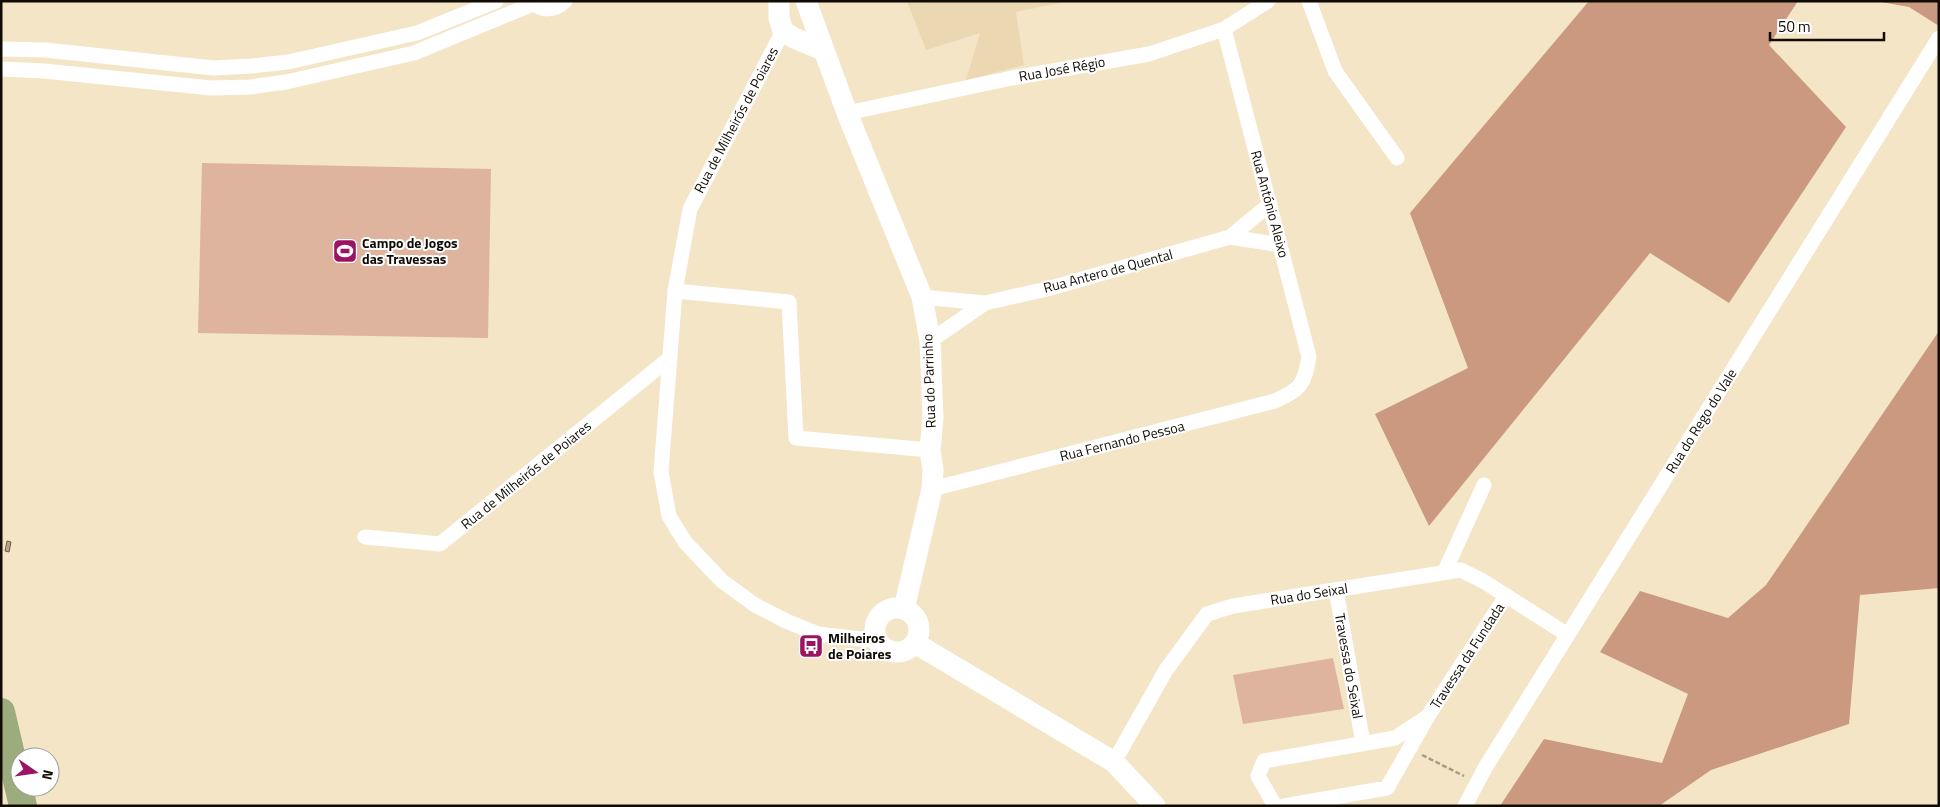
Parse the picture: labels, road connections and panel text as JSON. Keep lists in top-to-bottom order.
{
  "streets": {
    "street": [
      "Rua José Régio",
      "Rua de Milheirós de Poiares",
      "Rua António Aleixo",
      "Rua Antero de Quental",
      "Rua do Parrinho",
      "Rua do Rego do Vale",
      "Rua Fernando Pessoa",
      "Rua do Seixal",
      "Travessa da Fundada",
      "Travessa do Seixal"
    ]
  },
  "crossings": [
    ["Rua José Régio", "Rua António Aleixo"],
    ["Rua José Régio", "Rua do Parrinho"],
    ["Rua de Milheirós de Poiares", "Rua do Parrinho"],
    ["Rua António Aleixo", "Rua Antero de Quental"],
    ["Rua António Aleixo", "Rua Fernando Pessoa"],
    ["Rua Antero de Quental", "Rua do Parrinho"],
    ["Rua do Parrinho", "Rua Fernando Pessoa"],
    ["Rua do Rego do Vale", "Rua do Seixal"],
    ["Rua do Seixal", "Travessa da Fundada"],
    ["Rua do Seixal", "Travessa do Seixal"],
    ["Travessa da Fundada", "Travessa do Seixal"]
  ],
  "places": {
    "sports": ["Campo de Jogos das Travessas"],
    "bus stop": ["Milheiros de Poiares"]
  },
  "scale_bar": "50 m",
  "north": "right"
}
